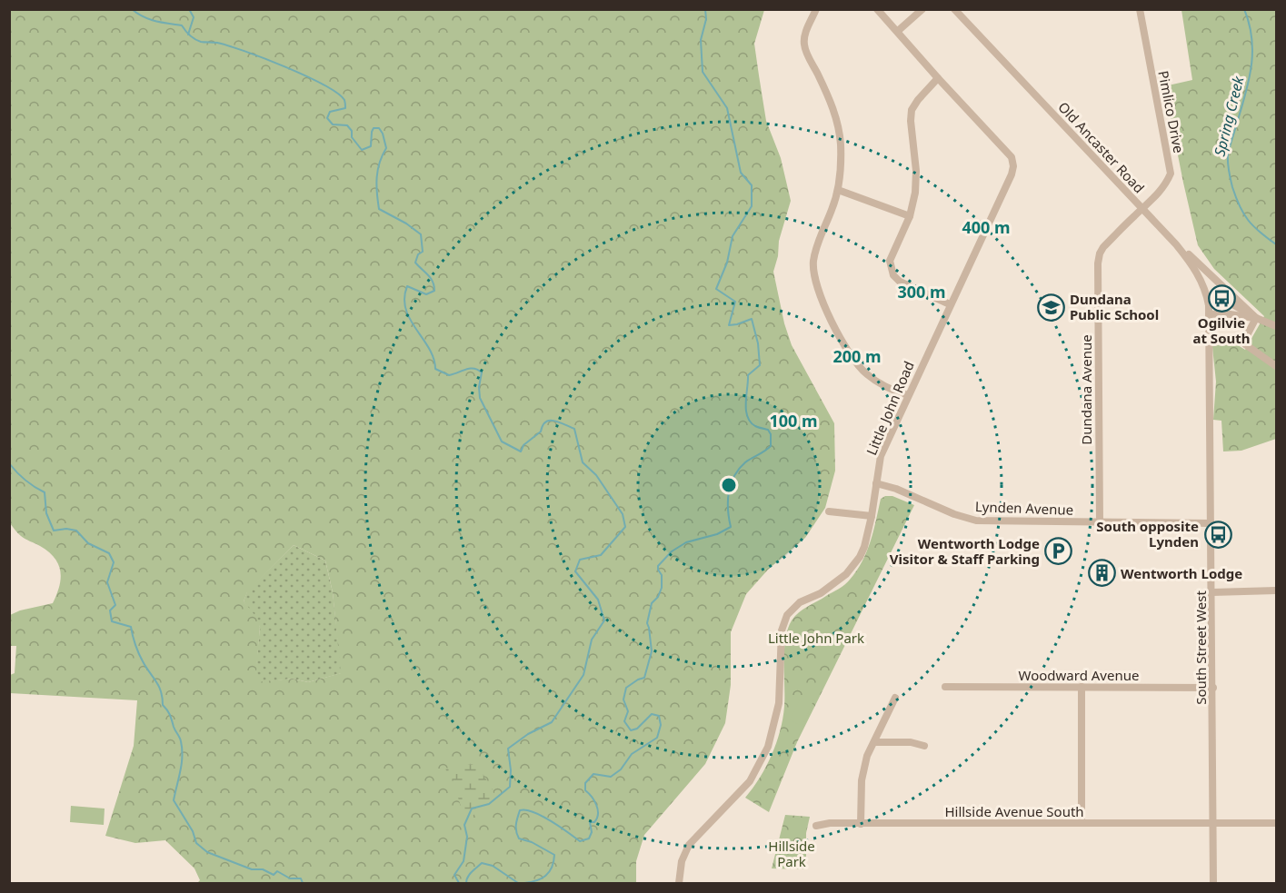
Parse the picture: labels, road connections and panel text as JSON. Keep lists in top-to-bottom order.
{
  "streets": {
    "street": [
      "Pimlico Drive",
      "Old Ancaster Road",
      "Dundana Avenue",
      "Little John Road",
      "Lynden Avenue",
      "South Street West",
      "Woodward Avenue",
      "Hillside Avenue South"
    ]
  },
  "crossings": [
    ["Pimlico Drive", "Old Ancaster Road"],
    ["Pimlico Drive", "Dundana Avenue"],
    ["Old Ancaster Road", "Dundana Avenue"],
    ["Old Ancaster Road", "South Street West"],
    ["Dundana Avenue", "Lynden Avenue"],
    ["Little John Road", "Lynden Avenue"],
    ["Lynden Avenue", "South Street West"],
    ["South Street West", "Woodward Avenue"],
    ["South Street West", "Hillside Avenue South"]
  ],
  "water": ["Spring Creek"],
  "parks": ["Little John Park", "Hillside Park"],
  "places": {
    "bus stop": ["Ogilvie at South", "South opposite Lynden"],
    "school or university": ["Dundana Public School"],
    "parking": ["Wentworth Lodge Visitor & Staff Parking"],
    "building": ["Wentworth Lodge"]
  },
  "rings": [
    "400 m",
    "300 m",
    "200 m",
    "100 m"
  ]
}
